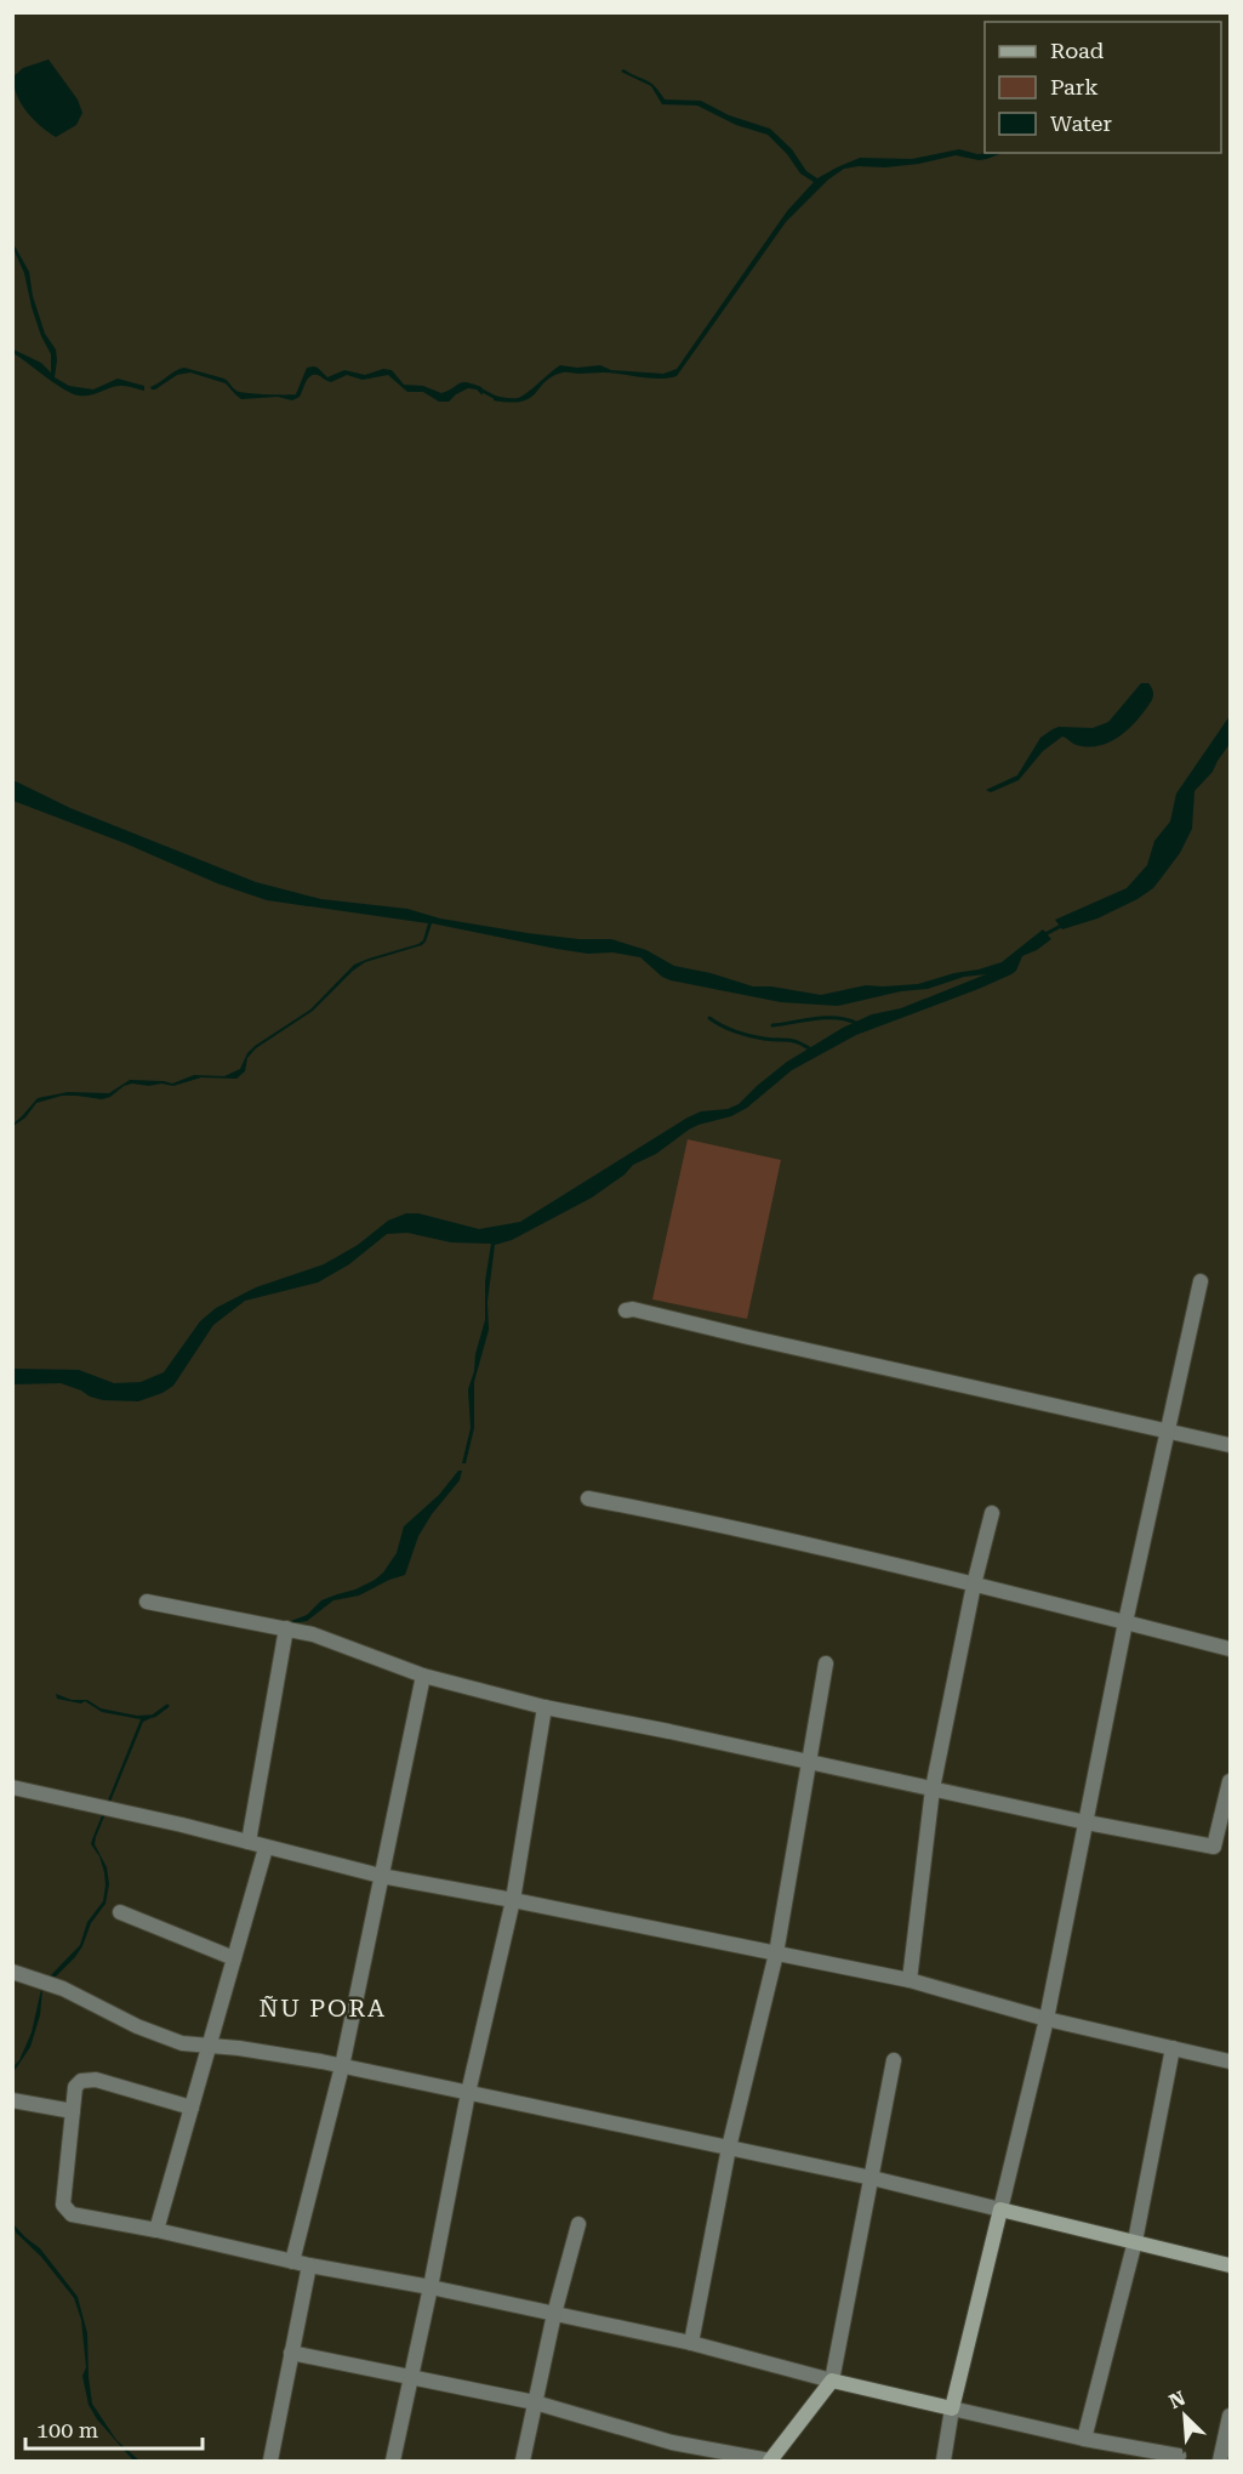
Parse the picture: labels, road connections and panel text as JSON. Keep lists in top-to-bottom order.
{
  "districts": ["ÑU PORA"],
  "legend": ["Road", "Park", "Water"],
  "scale_bar": "100 m",
  "north": "top left"
}
